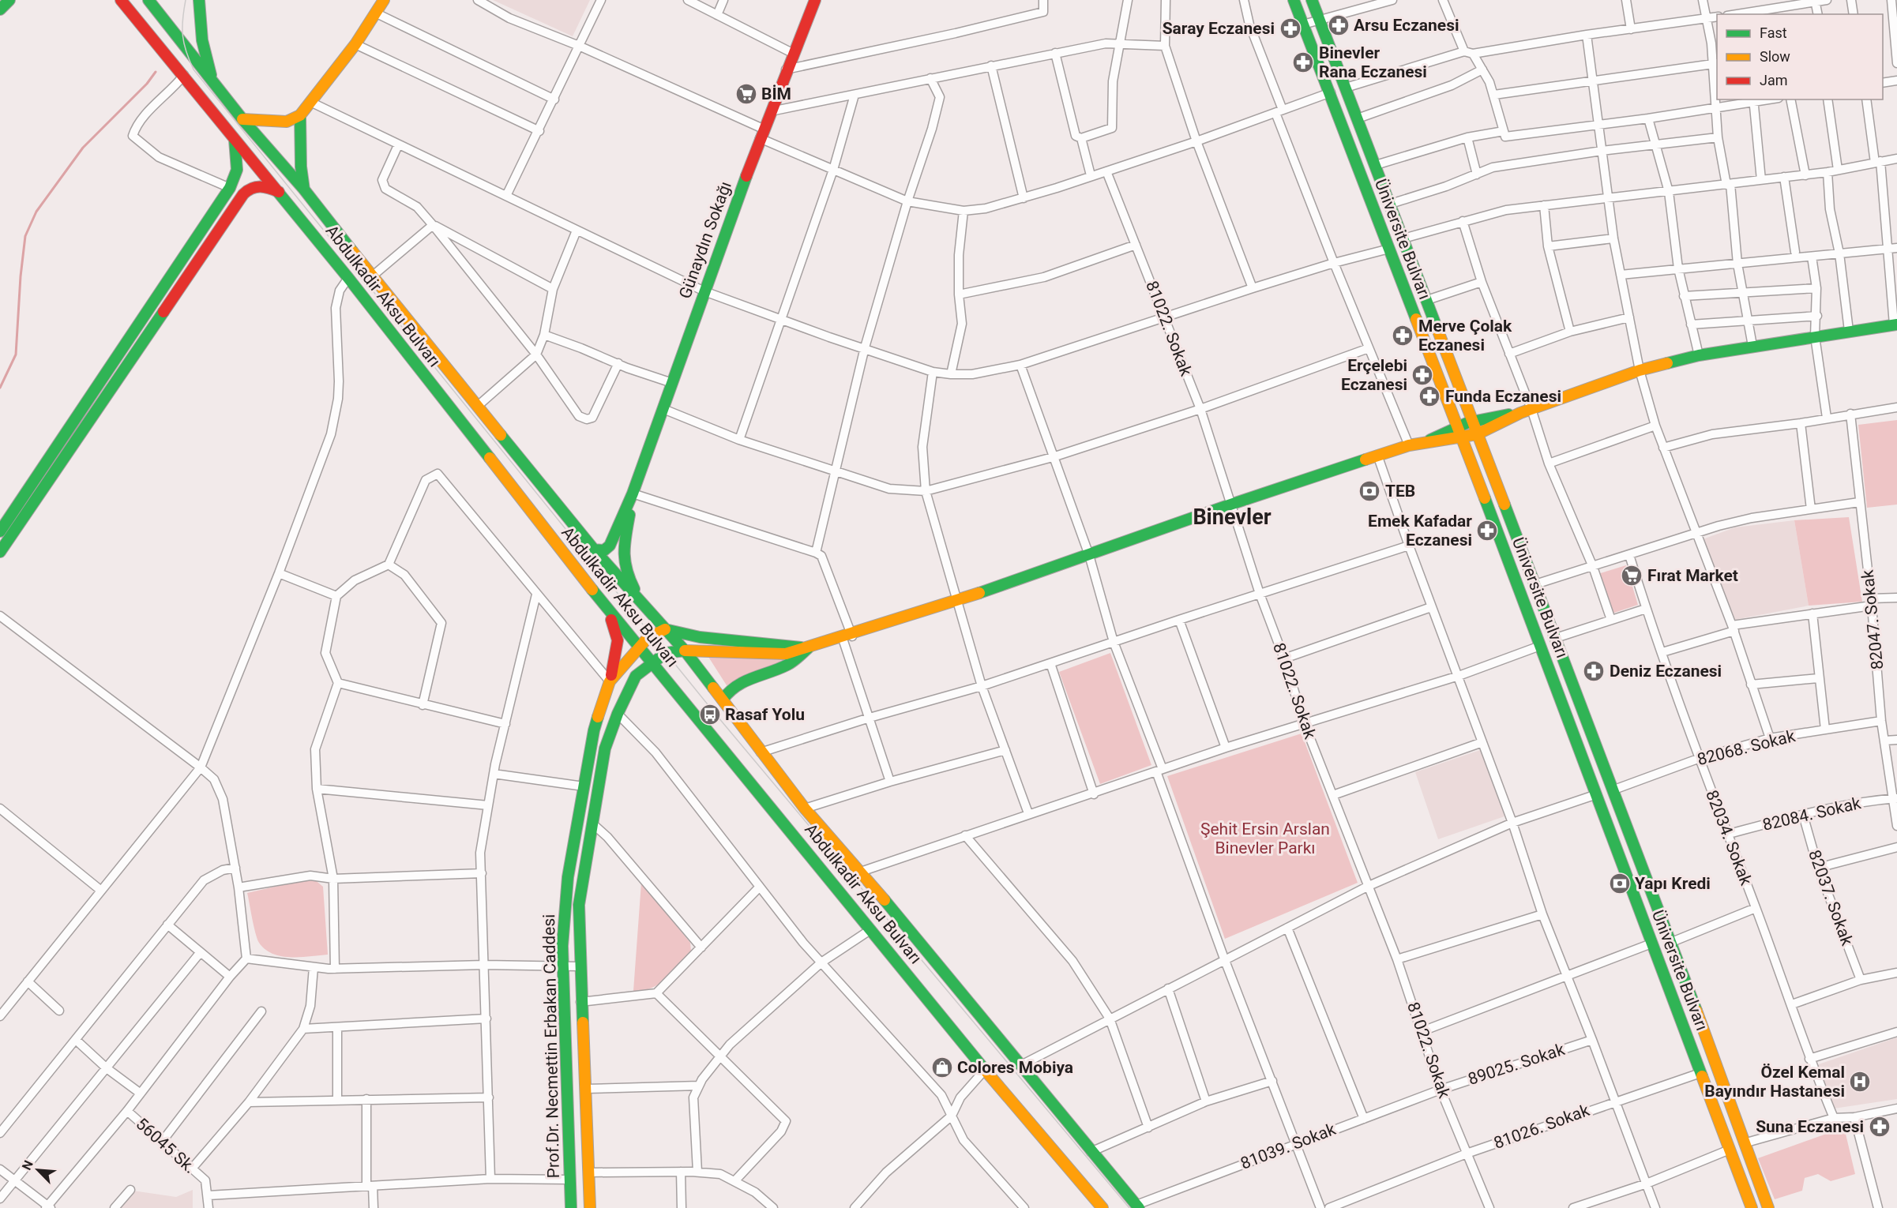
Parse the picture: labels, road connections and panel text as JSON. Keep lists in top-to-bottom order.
{
  "streets": {
    "main road": [
      "Üniversite Bulvarı",
      "Günaydın Sokağı",
      "Abdulkadir Aksu Bulvarı",
      "Prof.Dr. Necmettin Erbakan Caddesi"
    ],
    "street": [
      "81022. Sokak",
      "82047. Sokak",
      "82068. Sokak",
      "82084. Sokak",
      "82034. Sokak",
      "82037. Sokak",
      "89025. Sokak",
      "81026. Sokak",
      "56045 Sk.",
      "81039. Sokak"
    ]
  },
  "crossings": [
    ["Üniversite Bulvarı", "82068. Sokak"],
    ["Üniversite Bulvarı", "Prof.Dr. Necmettin Erbakan Caddesi"],
    ["Üniversite Bulvarı", "81026. Sokak"],
    ["Abdulkadir Aksu Bulvarı", "Prof.Dr. Necmettin Erbakan Caddesi"],
    ["81022. Sokak", "Prof.Dr. Necmettin Erbakan Caddesi"],
    ["81022. Sokak", "89025. Sokak"],
    ["81022. Sokak", "81026. Sokak"],
    ["81022. Sokak", "81039. Sokak"],
    ["82047. Sokak", "82068. Sokak"],
    ["82047. Sokak", "82084. Sokak"],
    ["82068. Sokak", "82034. Sokak"],
    ["82084. Sokak", "82034. Sokak"],
    ["82084. Sokak", "82037. Sokak"],
    ["89025. Sokak", "81039. Sokak"]
  ],
  "districts": ["Binevler"],
  "parks": ["Şehit Ersin Arslan Binevler Parkı"],
  "places": {
    "pharmacy": [
      "Arsu Eczanesi",
      "Saray Eczanesi",
      "Binevler Rana Eczanesi",
      "Merve Çolak Eczanesi",
      "Erçelebi Eczanesi",
      "Funda Eczanesi",
      "Emek Kafadar Eczanesi",
      "Deniz Eczanesi",
      "Suna Eczanesi"
    ],
    "supermarket": ["BİM", "Fırat Market"],
    "bank": ["TEB", "Yapı Kredi"],
    "bus stop": ["Rasaf Yolu"],
    "shop": ["Colores Mobiya"],
    "hospital": ["Özel Kemal Bayındır Hastanesi"]
  },
  "legend": ["Fast", "Slow", "Jam"],
  "north": "top left"
}
